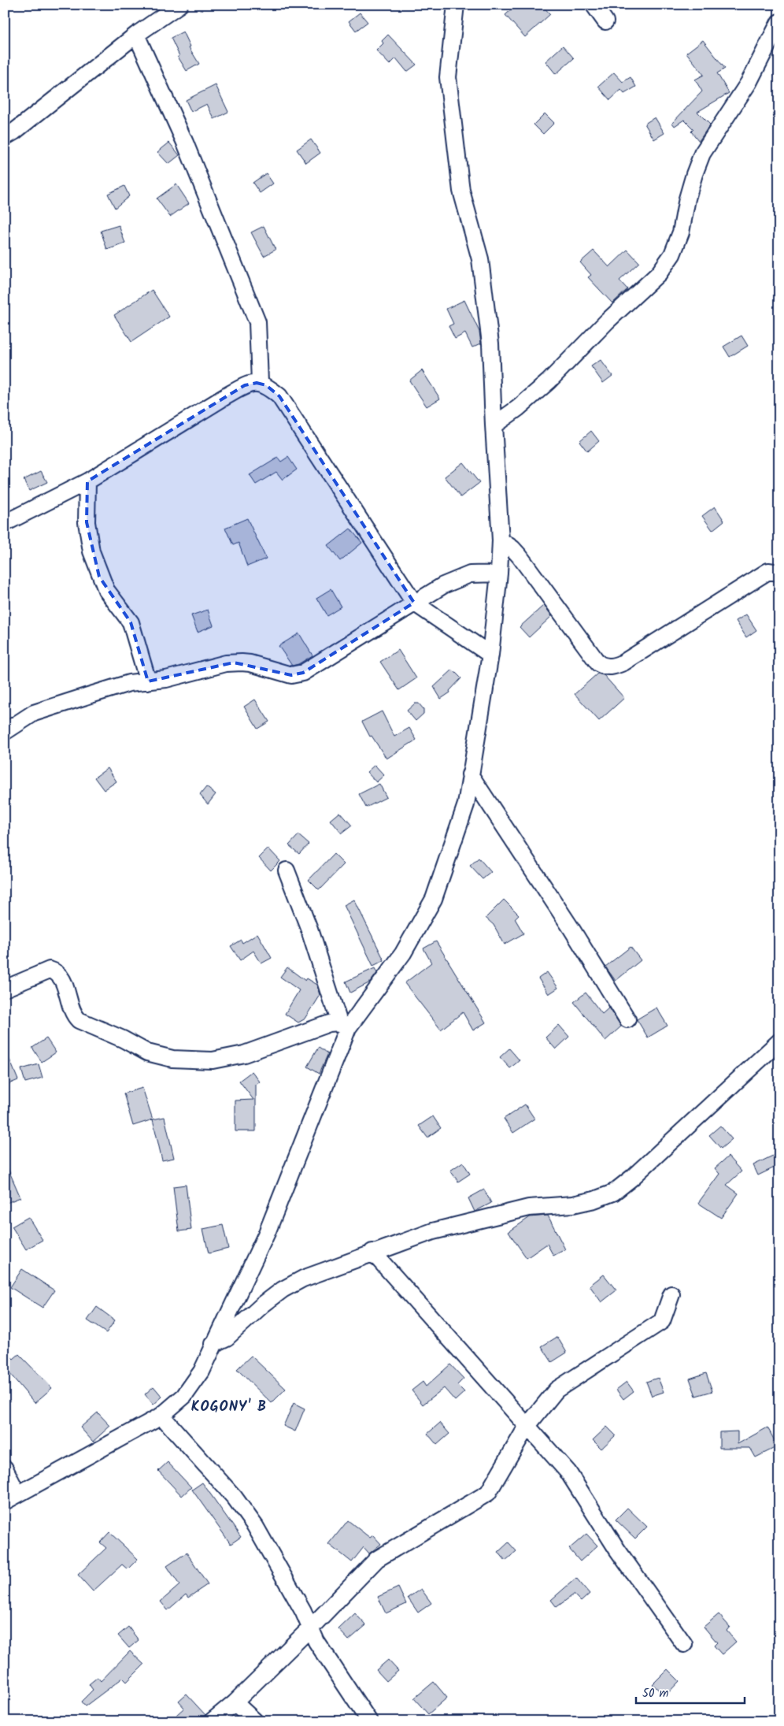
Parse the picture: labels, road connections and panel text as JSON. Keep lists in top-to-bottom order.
{
  "districts": ["KOGONY' B"],
  "scale_bar": "50 m"
}
